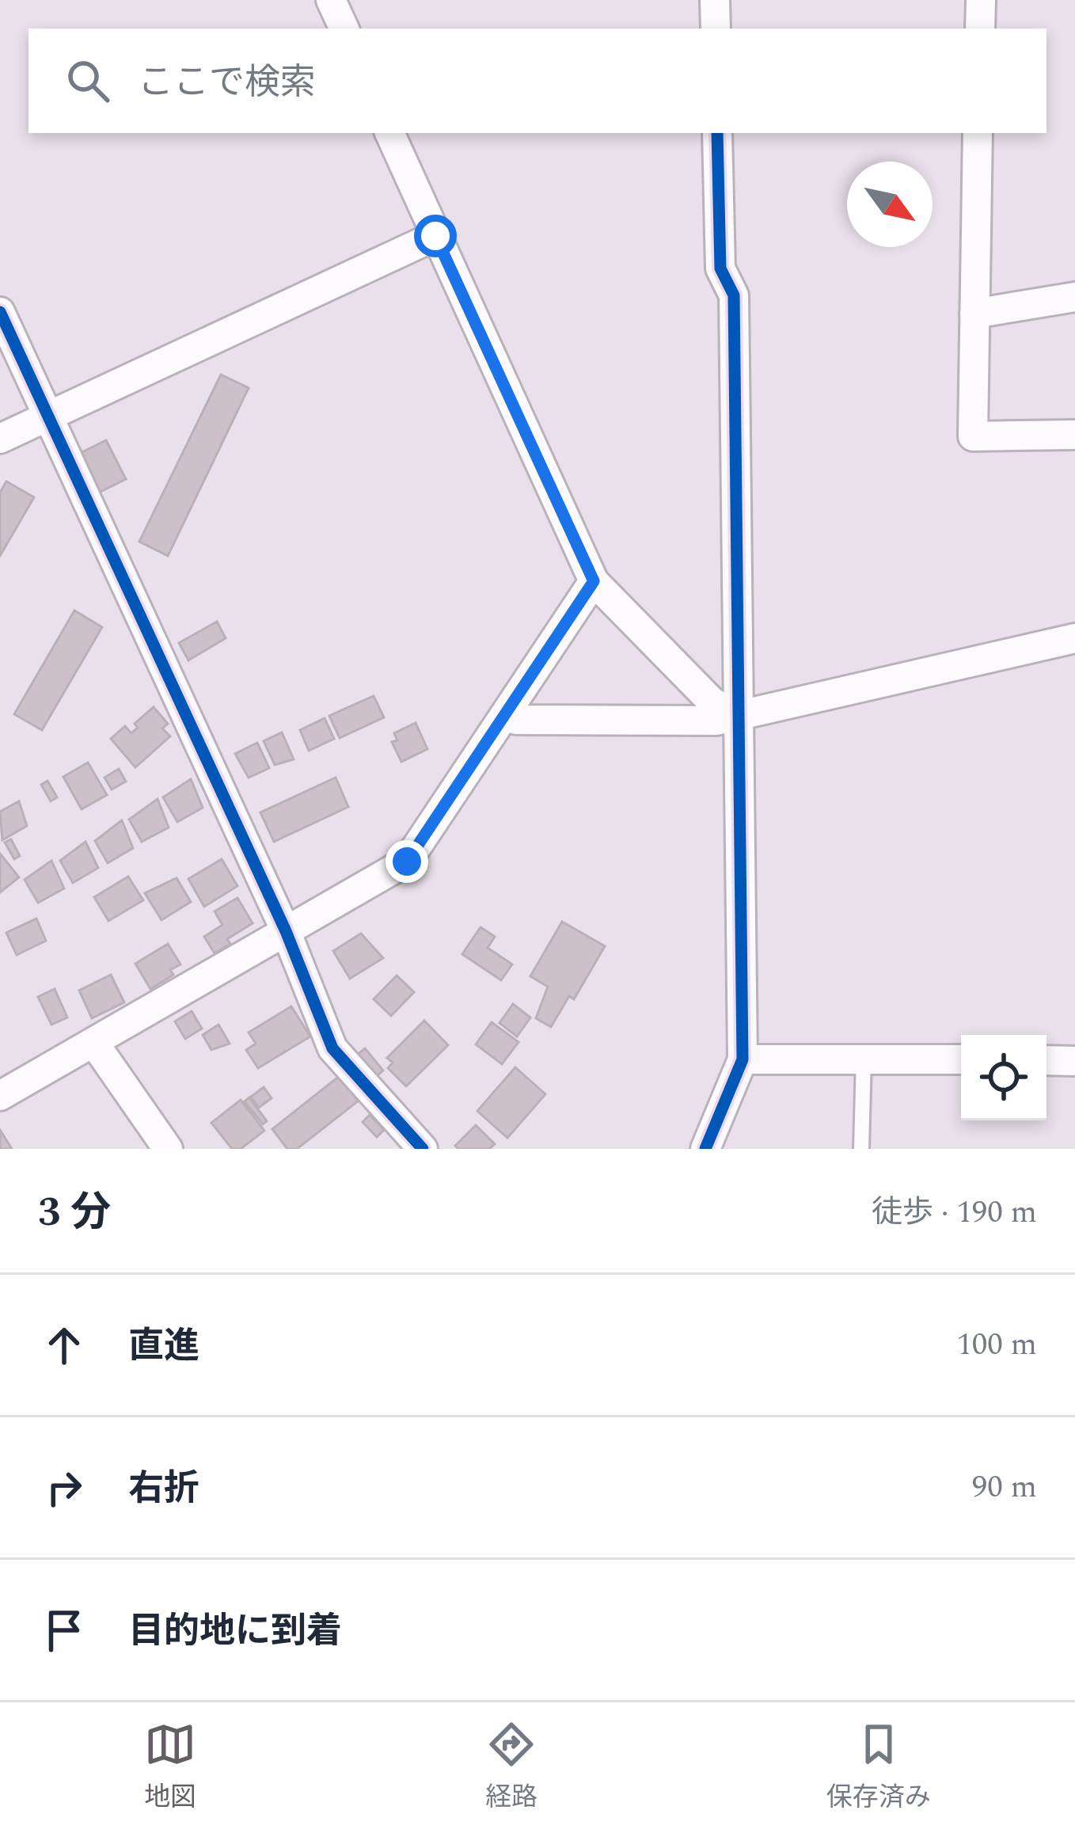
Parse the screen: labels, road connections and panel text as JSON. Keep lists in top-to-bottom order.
{
  "north": "bottom right",
  "page": {
    "search": "ここで検索",
    "heading": ["3 分", "徒歩 · 190 m"],
    "list": [
      ["直進", "100 m"],
      ["右折", "90 m"],
      "目的地に到着"
    ],
    "nav": ["地図", "経路", "保存済み"]
  }
}
